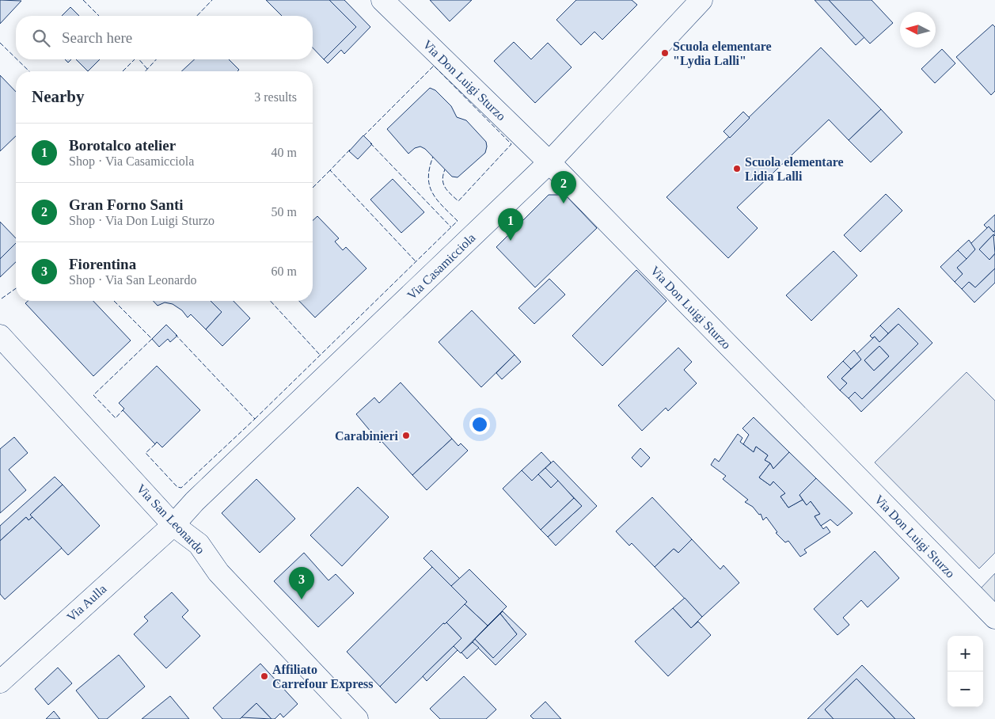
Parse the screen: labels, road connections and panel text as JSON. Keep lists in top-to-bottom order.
{
  "streets": {
    "street": [
      "Via Don Luigi Sturzo",
      "Via Casamicciola",
      "Via San Leonardo",
      "Via Aulla"
    ]
  },
  "crossings": [
    ["Via Don Luigi Sturzo", "Via Casamicciola"],
    ["Via Casamicciola", "Via San Leonardo"],
    ["Via Casamicciola", "Via Aulla"],
    ["Via San Leonardo", "Via Aulla"]
  ],
  "places": [
    "Scuola elementare \"Lydia Lalli\"",
    "Scuola elementare Lidia Lalli",
    "Carabinieri",
    "Affiliato Carrefour Express"
  ],
  "north": "left",
  "page": {
    "search": "Search here",
    "heading": ["Nearby", "3 results"],
    "list": [
      {
        "mark": "1",
        "name": "Borotalco atelier",
        "note": "Shop · Via Casamicciola",
        "value": "40 m"
      },
      {
        "mark": "2",
        "name": "Gran Forno Santi",
        "note": "Shop · Via Don Luigi Sturzo",
        "value": "50 m"
      },
      {
        "mark": "3",
        "name": "Fiorentina",
        "note": "Shop · Via San Leonardo",
        "value": "60 m"
      }
    ],
    "pins": ["2", "1", "3"],
    "map_buttons": ["+", "−"]
  }
}
